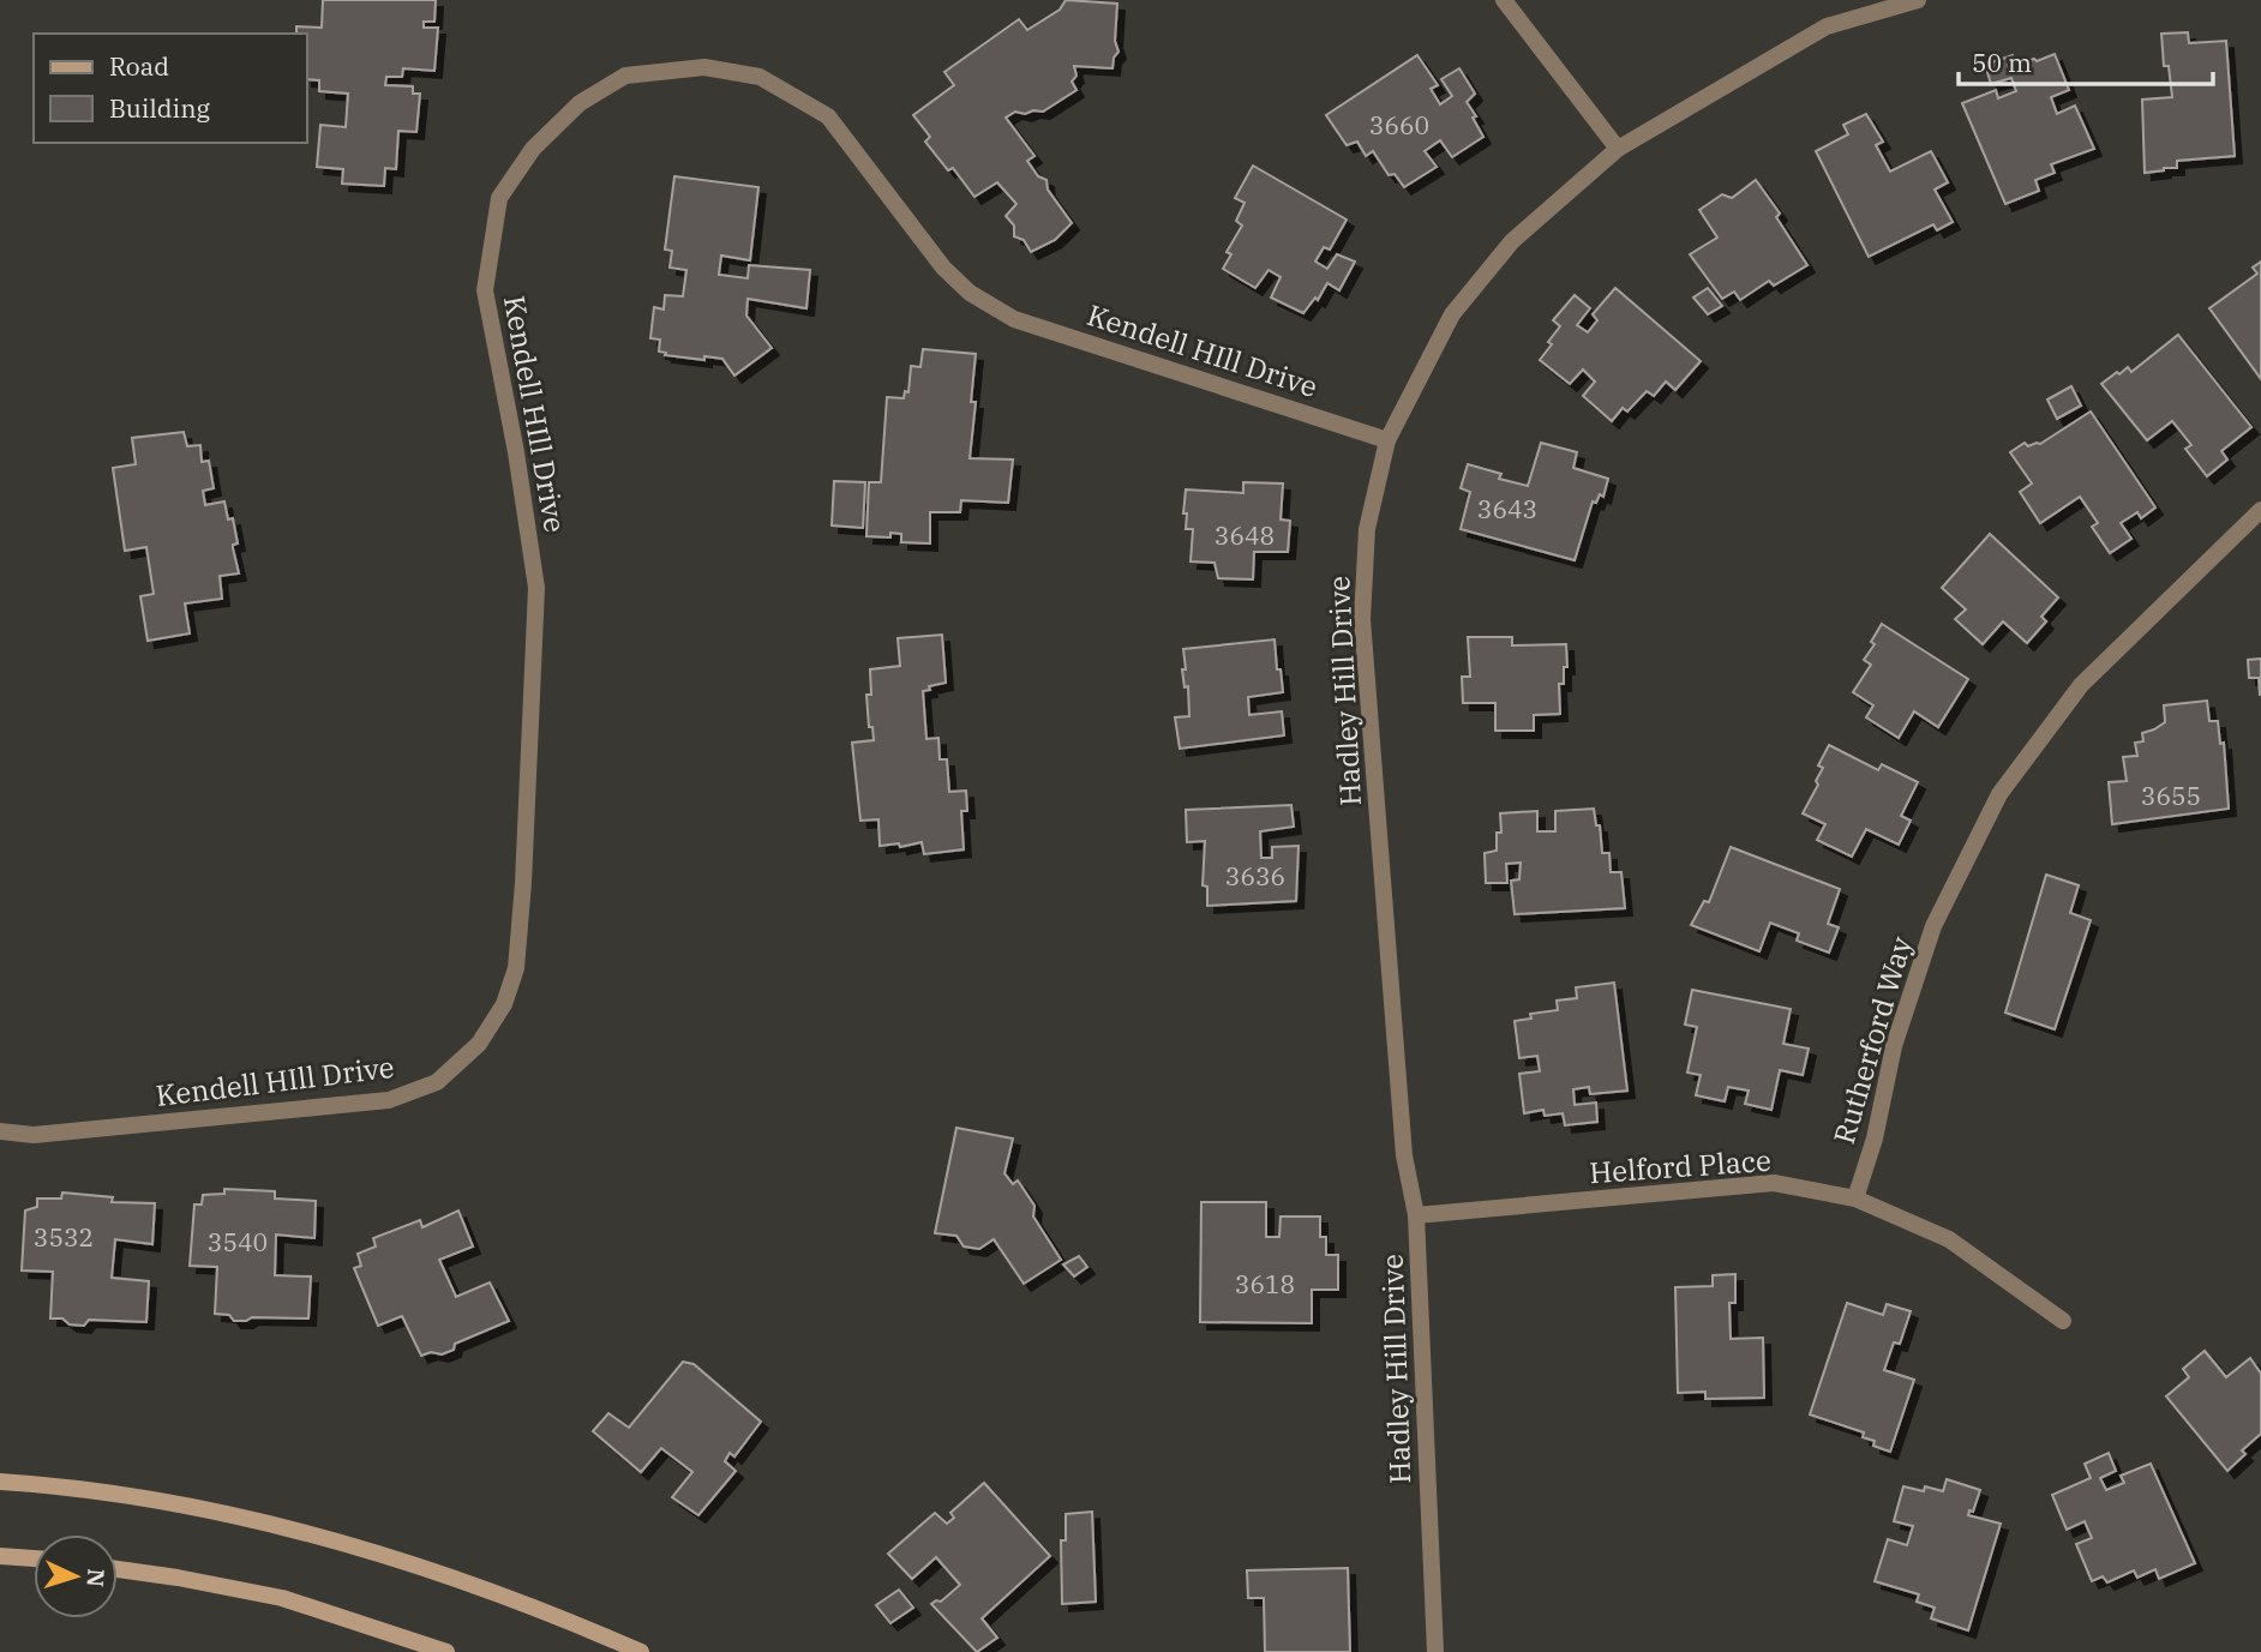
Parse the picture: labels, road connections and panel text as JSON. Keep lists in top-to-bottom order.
{
  "streets": {
    "street": [
      "Kendell HIll Drive",
      "Hadley Hill Drive",
      "Rutherford Way",
      "Helford Place"
    ]
  },
  "crossings": [
    ["Kendell HIll Drive", "Hadley Hill Drive"],
    ["Hadley Hill Drive", "Helford Place"],
    ["Rutherford Way", "Helford Place"]
  ],
  "house_numbers": [
    "3660",
    "3643",
    "3648",
    "3655",
    "3636",
    "3532",
    "3540",
    "3618"
  ],
  "legend": ["Road", "Building"],
  "scale_bar": "50 m",
  "north": "right"
}
